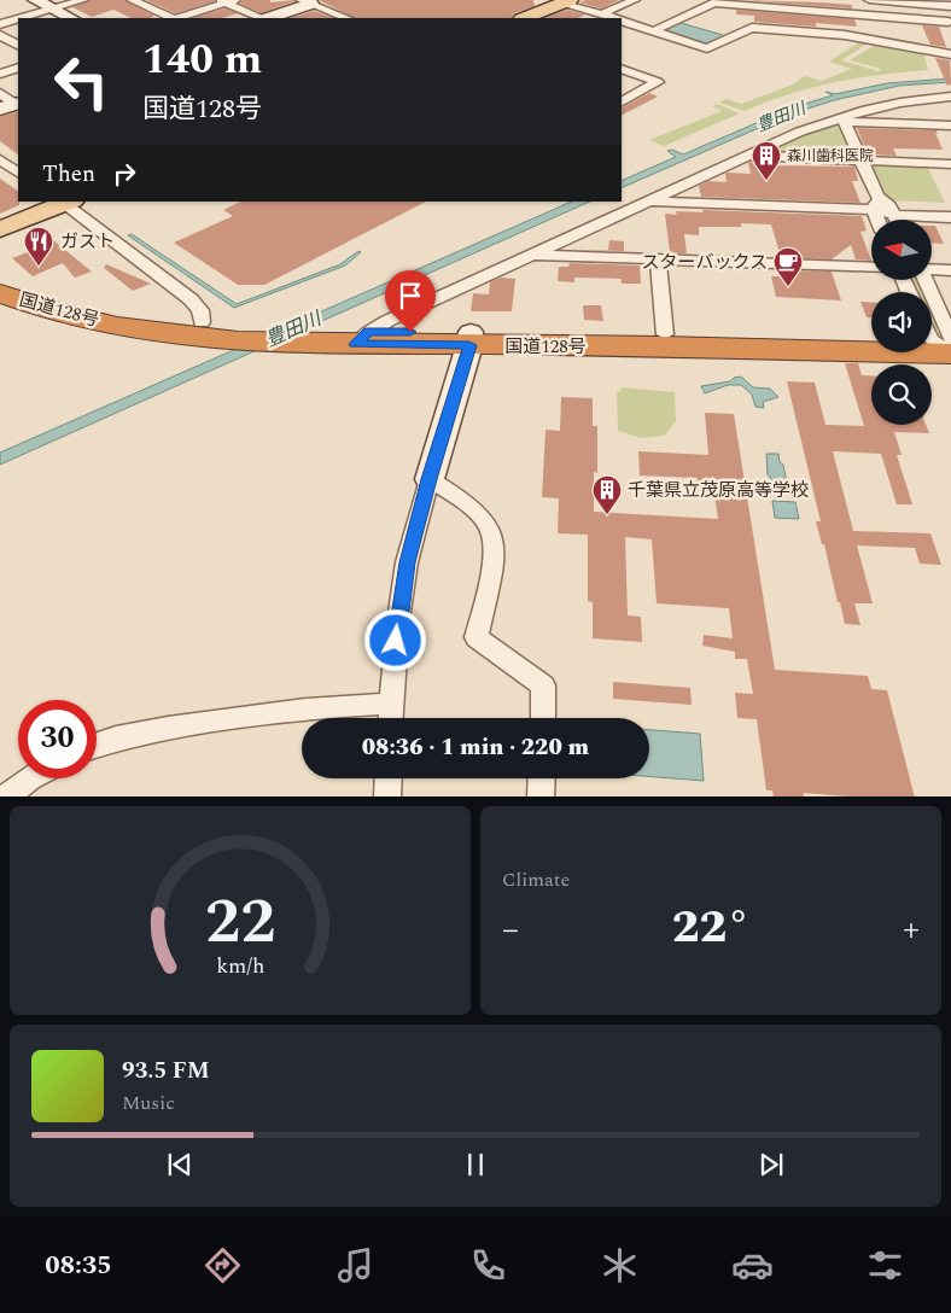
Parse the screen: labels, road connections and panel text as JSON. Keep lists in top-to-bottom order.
{
  "streets": {
    "highway": ["国道128号"]
  },
  "water": ["豊田川"],
  "places": {
    "building": ["森川歯科医院", "千葉県立茂原高等学校"],
    "restaurant": ["ガスト"],
    "cafe": ["スターバックス"]
  },
  "north": "left",
  "page": {
    "turn": ["140 m", "国道128号"],
    "then": "Then",
    "limit": "30",
    "trip": "08:36 · 1 min · 220 m",
    "tile": "Climate",
    "heat": ["−", "22°", "+"],
    "song": ["93.5 FM", "Music"],
    "tabs": "08:35",
    "gauge": ["22", "km/h"]
  }
}
